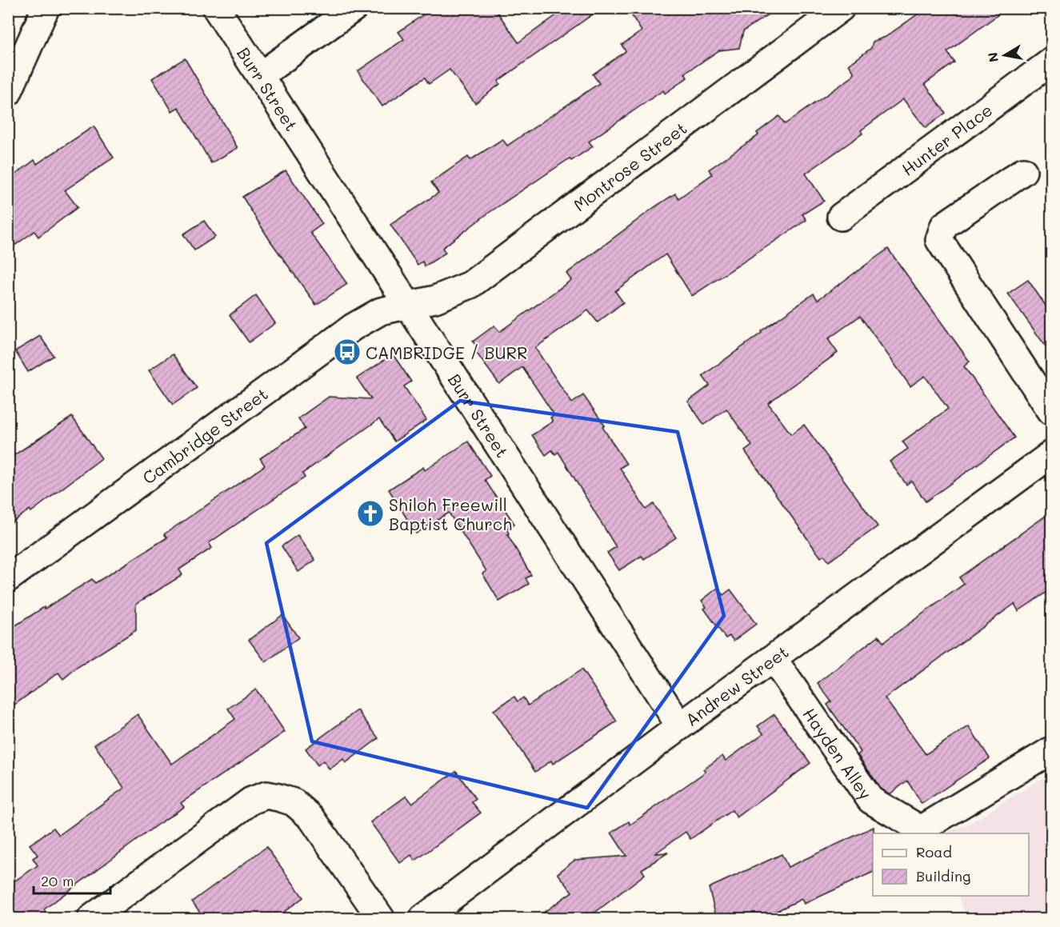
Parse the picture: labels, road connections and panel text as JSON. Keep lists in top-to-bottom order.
{
  "streets": {
    "street": [
      "Burr Street",
      "Hunter Place",
      "Montrose Street",
      "Cambridge Street",
      "Andrew Street",
      "Hayden Alley"
    ]
  },
  "crossings": [
    ["Burr Street", "Montrose Street"],
    ["Burr Street", "Cambridge Street"],
    ["Burr Street", "Andrew Street"],
    ["Montrose Street", "Cambridge Street"],
    ["Andrew Street", "Hayden Alley"]
  ],
  "places": {
    "bus stop": ["CAMBRIDGE / BURR"],
    "church": ["Shiloh Freewill Baptist Church"]
  },
  "legend": ["Road", "Building"],
  "scale_bar": "20 m",
  "north": "left"
}
